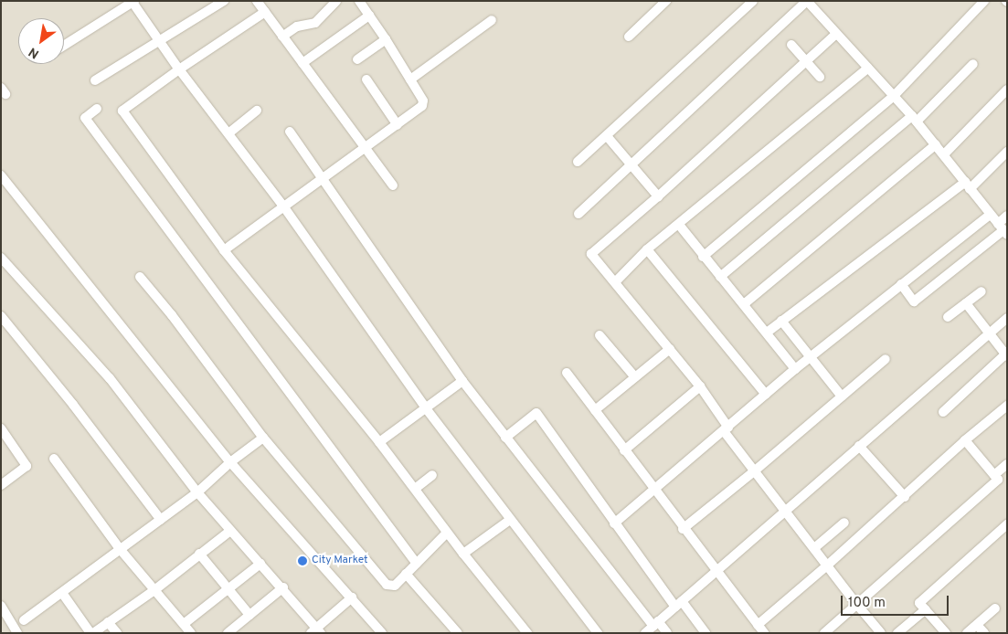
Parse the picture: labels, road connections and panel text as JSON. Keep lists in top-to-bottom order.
{
  "places": ["City Market"],
  "scale_bar": "100 m",
  "north": "bottom left"
}
